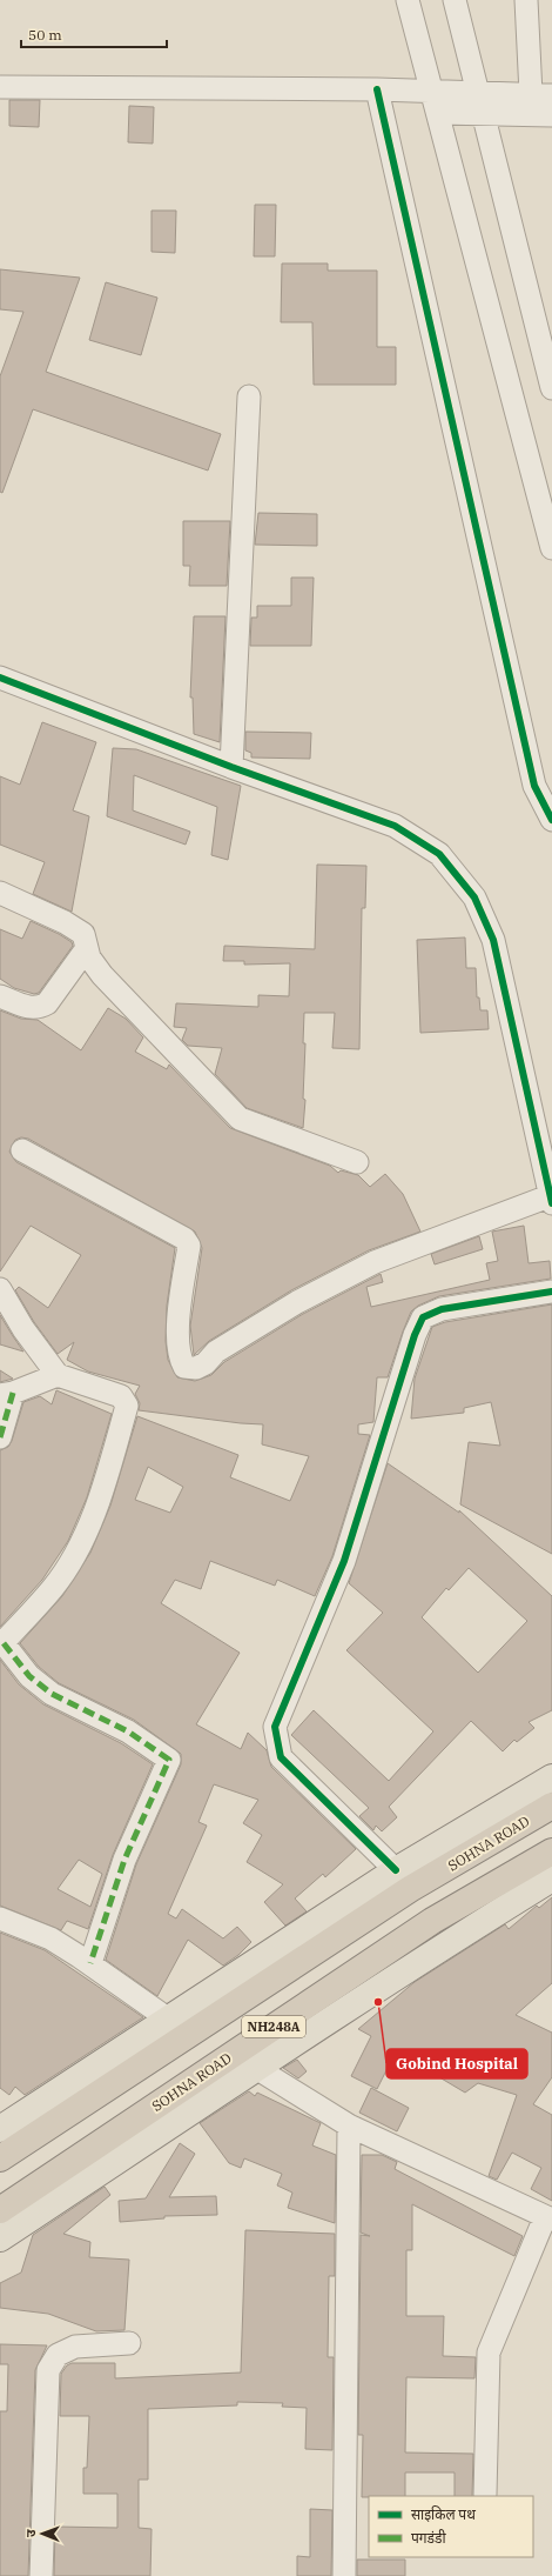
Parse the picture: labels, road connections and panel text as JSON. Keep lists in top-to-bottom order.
{
  "streets": {
    "highway": ["SOHNA ROAD", "NH248A"]
  },
  "places": ["Gobind Hospital"],
  "legend": ["साइकिल पथ", "पगडंडी"],
  "scale_bar": "50 m",
  "north": "left"
}
